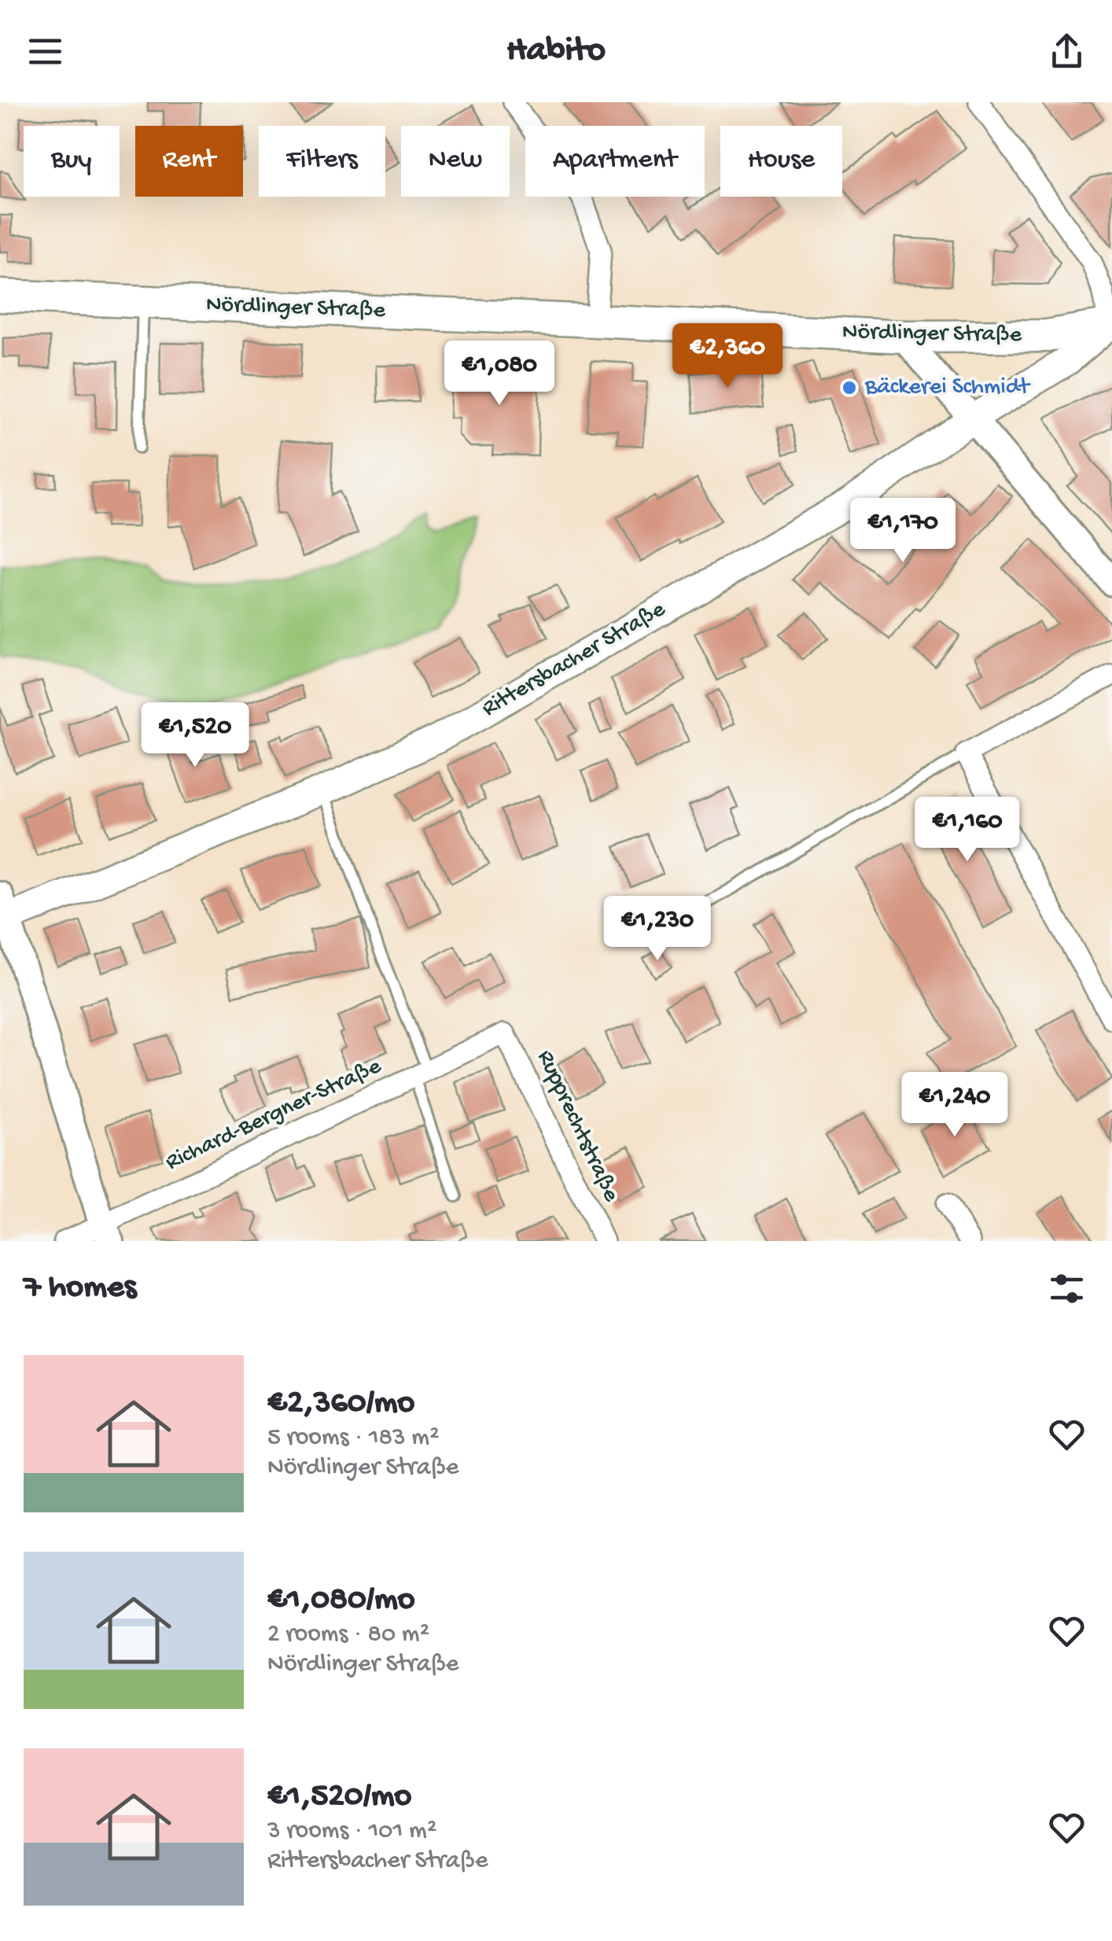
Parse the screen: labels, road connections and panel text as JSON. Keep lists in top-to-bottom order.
{
  "streets": {
    "main road": ["Nördlinger Straße", "Rittersbacher Straße"],
    "street": ["Richard-Bergner-Straße", "Rupprechtstraße"]
  },
  "crossings": [
    ["Nördlinger Straße", "Rittersbacher Straße"],
    ["Richard-Bergner-Straße", "Rupprechtstraße"]
  ],
  "places": ["Bäckerei Schmidt"],
  "page": {
    "header": "Habito",
    "chip": [
      "Buy",
      "Rent",
      "Filters",
      "New",
      "Apartment",
      "House"
    ],
    "price": [
      "€2,360",
      "€1,080",
      "€1,170",
      "€1,520",
      "€1,160",
      "€1,230",
      "€1,240"
    ],
    "heading": "7 homes",
    "list": [
      {
        "name": "€2,360/mo",
        "note": "5 rooms · 183 m² · Nördlinger Straße"
      },
      {
        "name": "€1,080/mo",
        "note": "2 rooms · 80 m² · Nördlinger Straße"
      },
      {
        "name": "€1,520/mo",
        "note": "3 rooms · 101 m² · Rittersbacher Straße"
      }
    ]
  }
}
